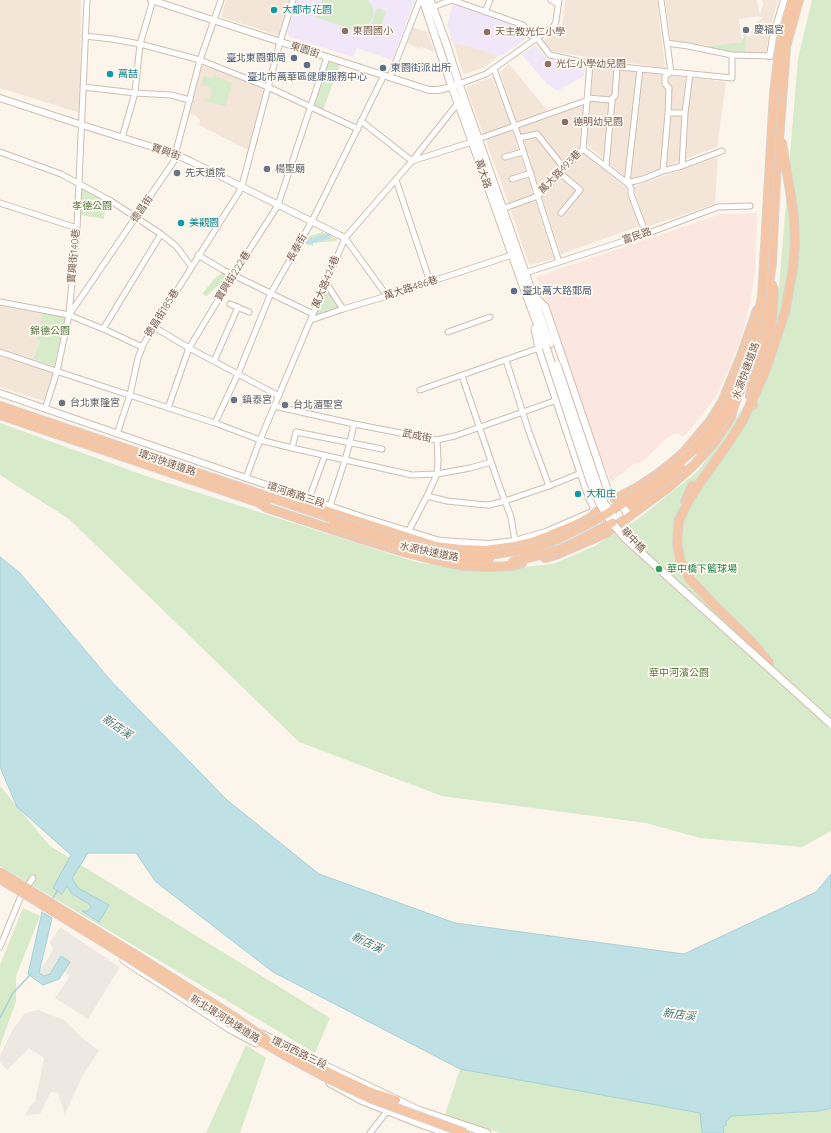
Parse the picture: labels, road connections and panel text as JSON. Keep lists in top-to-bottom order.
{
  "streets": {
    "highway": ["水源快速道路", "環河快速道路", "新北環河快速道路"],
    "main road": ["萬大路", "華中橋", "環河西路三段"],
    "street": [
      "東園街",
      "寶興街",
      "萬大路493巷",
      "德昌街",
      "富民路",
      "長泰街",
      "寶興街140巷",
      "寶興街222巷",
      "萬大路424巷",
      "萬大路486巷",
      "德昌街185巷",
      "武成街",
      "環河南路三段"
    ]
  },
  "crossings": [
    ["東園街", "萬大路"],
    ["東園街", "德昌街"],
    ["東園街", "長泰街"],
    ["東園街", "寶興街222巷"],
    ["東園街", "德昌街185巷"],
    ["寶興街", "德昌街"],
    ["寶興街", "長泰街"],
    ["寶興街", "寶興街140巷"],
    ["寶興街", "寶興街222巷"],
    ["寶興街", "萬大路424巷"],
    ["寶興街", "德昌街185巷"],
    ["萬大路493巷", "萬大路"],
    ["萬大路", "富民路"],
    ["萬大路", "長泰街"],
    ["萬大路", "萬大路424巷"],
    ["萬大路", "萬大路486巷"],
    ["萬大路", "華中橋"],
    ["德昌街", "寶興街140巷"],
    ["德昌街", "環河南路三段"],
    ["萬大路424巷", "萬大路486巷"],
    ["萬大路424巷", "武成街"],
    ["萬大路424巷", "環河南路三段"],
    ["德昌街185巷", "環河南路三段"],
    ["水源快速道路", "環河快速道路"],
    ["新北環河快速道路", "環河西路三段"]
  ],
  "water": ["新店溪"],
  "parks": ["孝德公園", "錦德公園", "華中河濱公園"],
  "places": [
    "大都市花園",
    "慶福宮",
    "東園國小",
    "天主教光仁小學",
    "臺北東園郵局",
    "光仁小學幼兒園",
    "臺北市萬華區健康服務中心",
    "東園街派出所",
    "萬喆",
    "德明幼兒園",
    "楊聖廟",
    "先天道院",
    "美觀園",
    "臺北萬大路郵局",
    "鎮泰宮",
    "台北東隆宮",
    "台北湄聖宮",
    "大和庄",
    "華中橋下籃球場"
  ]
}
